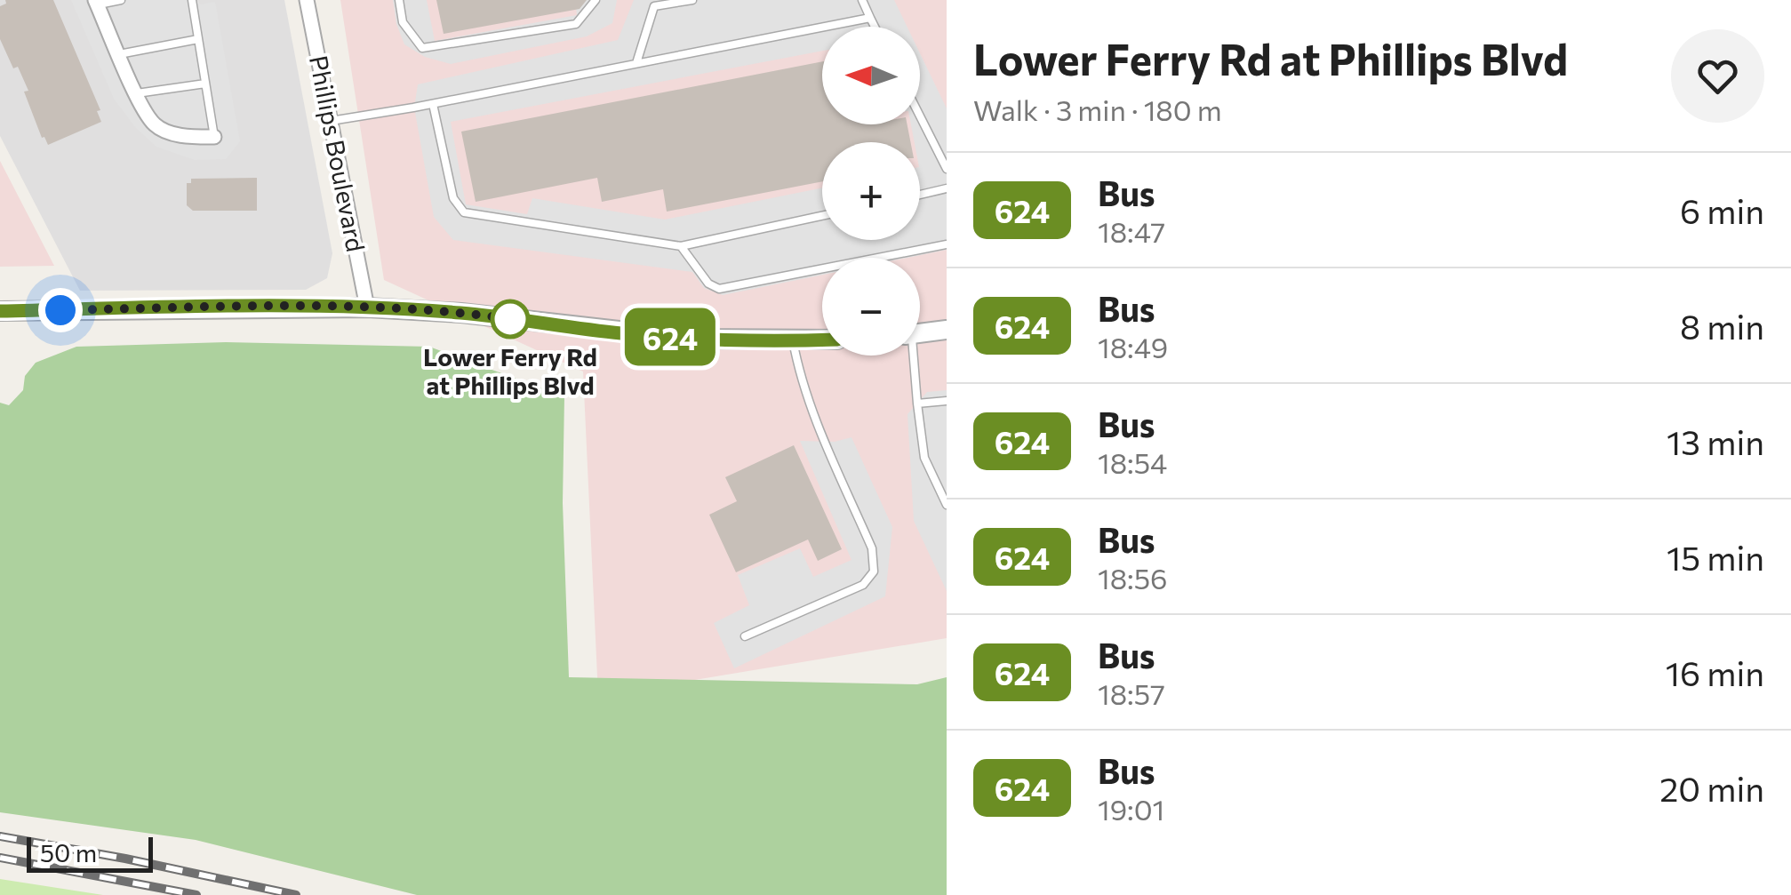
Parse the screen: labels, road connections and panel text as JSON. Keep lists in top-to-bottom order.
{
  "streets": {
    "street": ["Phillips Boulevard"]
  },
  "places": ["Lower Ferry Rd at Phillips Blvd"],
  "lines": ["bus line 624"],
  "scale_bar": "50 m",
  "north": "left",
  "page": {
    "on_map": "624",
    "heading": ["Lower Ferry Rd at Phillips Blvd", "Walk · 3 min · 180 m"],
    "map_buttons": ["+", "−"],
    "list": [
      {
        "mark": "624",
        "name": "Bus",
        "note": "18:47",
        "value": "6 min"
      },
      {
        "mark": "624",
        "name": "Bus",
        "note": "18:49",
        "value": "8 min"
      },
      {
        "mark": "624",
        "name": "Bus",
        "note": "18:54",
        "value": "13 min"
      },
      {
        "mark": "624",
        "name": "Bus",
        "note": "18:56",
        "value": "15 min"
      },
      {
        "mark": "624",
        "name": "Bus",
        "note": "18:57",
        "value": "16 min"
      },
      {
        "mark": "624",
        "name": "Bus",
        "note": "19:01",
        "value": "20 min"
      }
    ],
    "scale": "50 m"
  }
}
